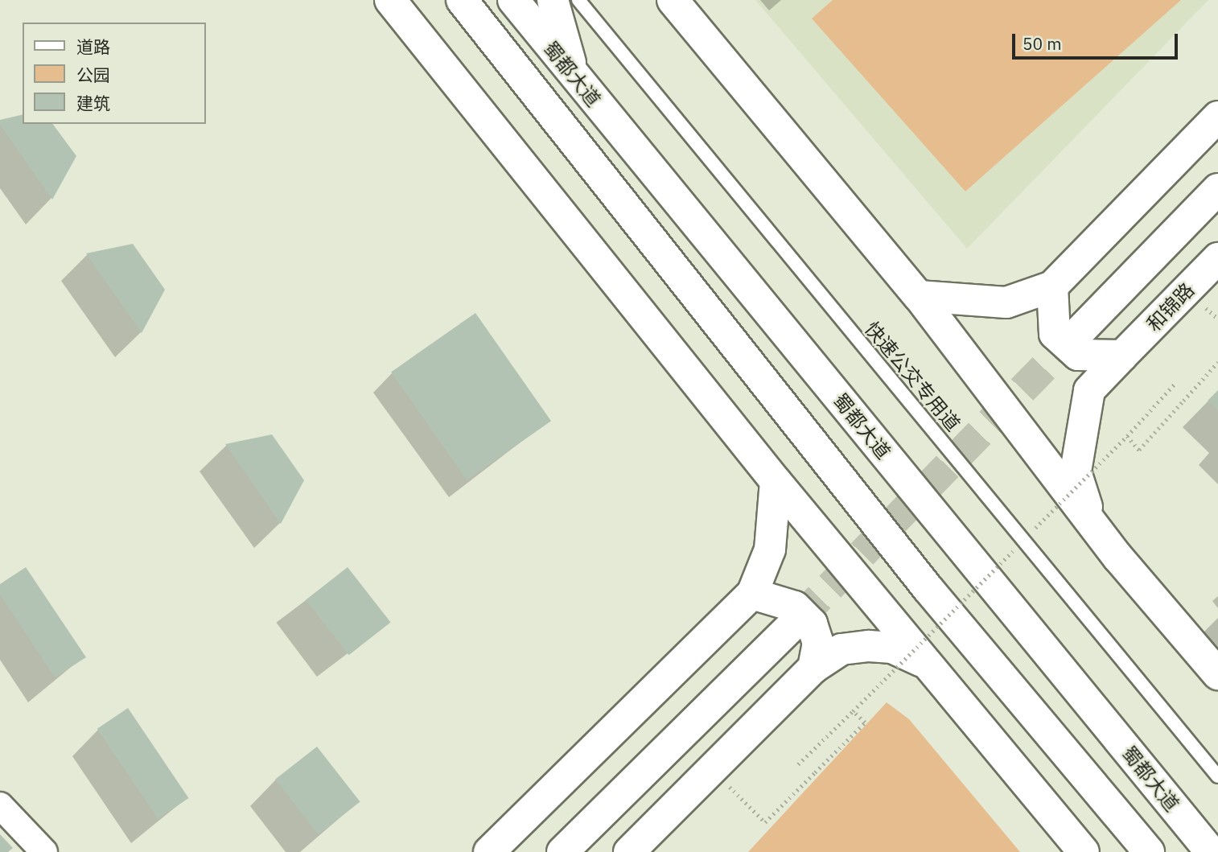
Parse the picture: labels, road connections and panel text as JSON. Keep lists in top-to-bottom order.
{
  "streets": {
    "main road": ["蜀都大道", "和锦路"],
    "lane": ["快速公交专用道"]
  },
  "legend": ["道路", "公园", "建筑"],
  "scale_bar": "50 m"
}
